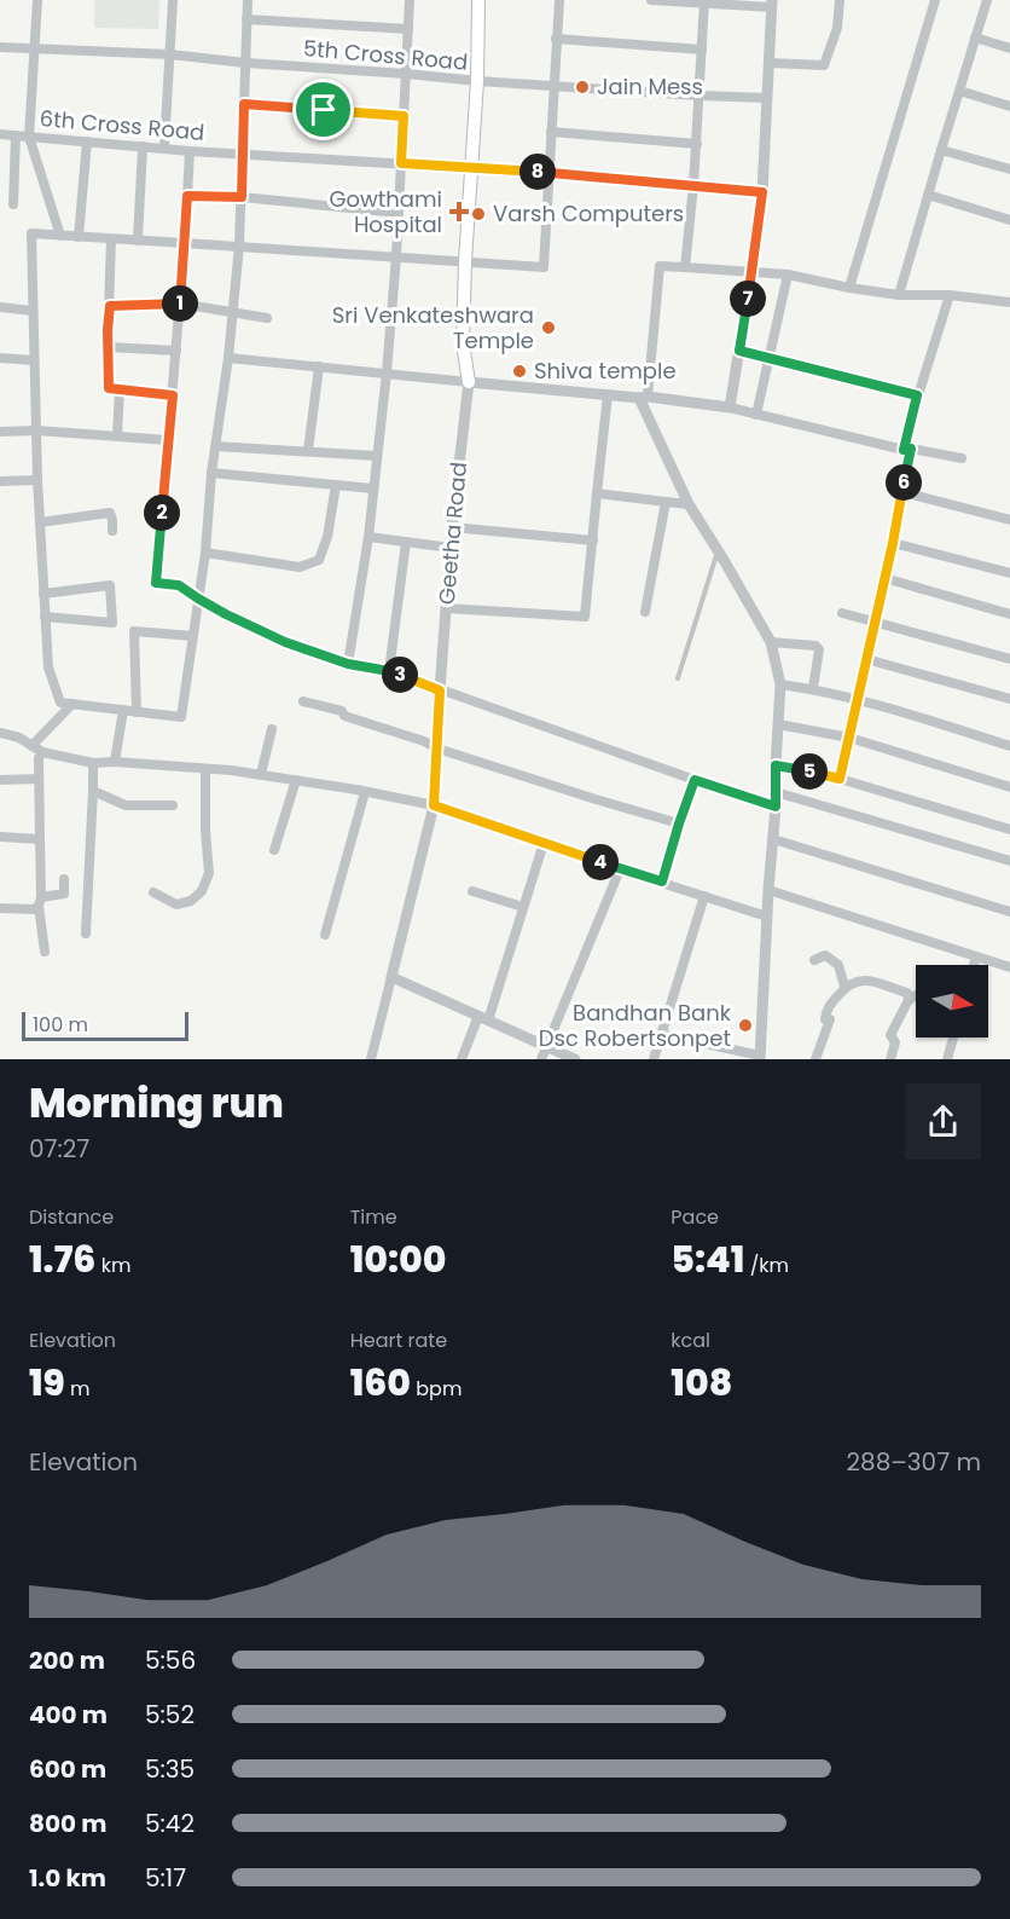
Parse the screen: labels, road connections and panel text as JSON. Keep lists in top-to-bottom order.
{
  "streets": {
    "main road": ["Geetha Road"],
    "street": ["5th Cross Road", "6th Cross Road"]
  },
  "crossings": [
    ["5th Cross Road", "Geetha Road"],
    ["6th Cross Road", "Geetha Road"]
  ],
  "places": {
    "other": [
      "Jain Mess",
      "Varsh Computers",
      "Sri Venkateshwara Temple",
      "Shiva temple",
      "Bandhan Bank Dsc Robertsonpet"
    ],
    "health": ["Gowthami Hospital"]
  },
  "scale_bar": "100 m",
  "north": "right",
  "page": {
    "pins": [
      "8",
      "7",
      "1",
      "6",
      "2",
      "3",
      "5",
      "4"
    ],
    "scale": "100 m",
    "heading": ["Morning run", "07:27"],
    "stats": [
      ["Distance", "1.76 km"],
      ["Time", "10:00"],
      ["Pace", "5:41 /km"],
      ["Elevation", "19 m"],
      ["Heart rate", "160 bpm"],
      ["kcal", "108"]
    ],
    "chart": ["Elevation", "288–307 m"],
    "list": [
      {
        "name": "200 m",
        "note": "5:56"
      },
      {
        "name": "400 m",
        "note": "5:52"
      },
      {
        "name": "600 m",
        "note": "5:35"
      },
      {
        "name": "800 m",
        "note": "5:42"
      },
      {
        "name": "1.0 km",
        "note": "5:17"
      }
    ]
  }
}
